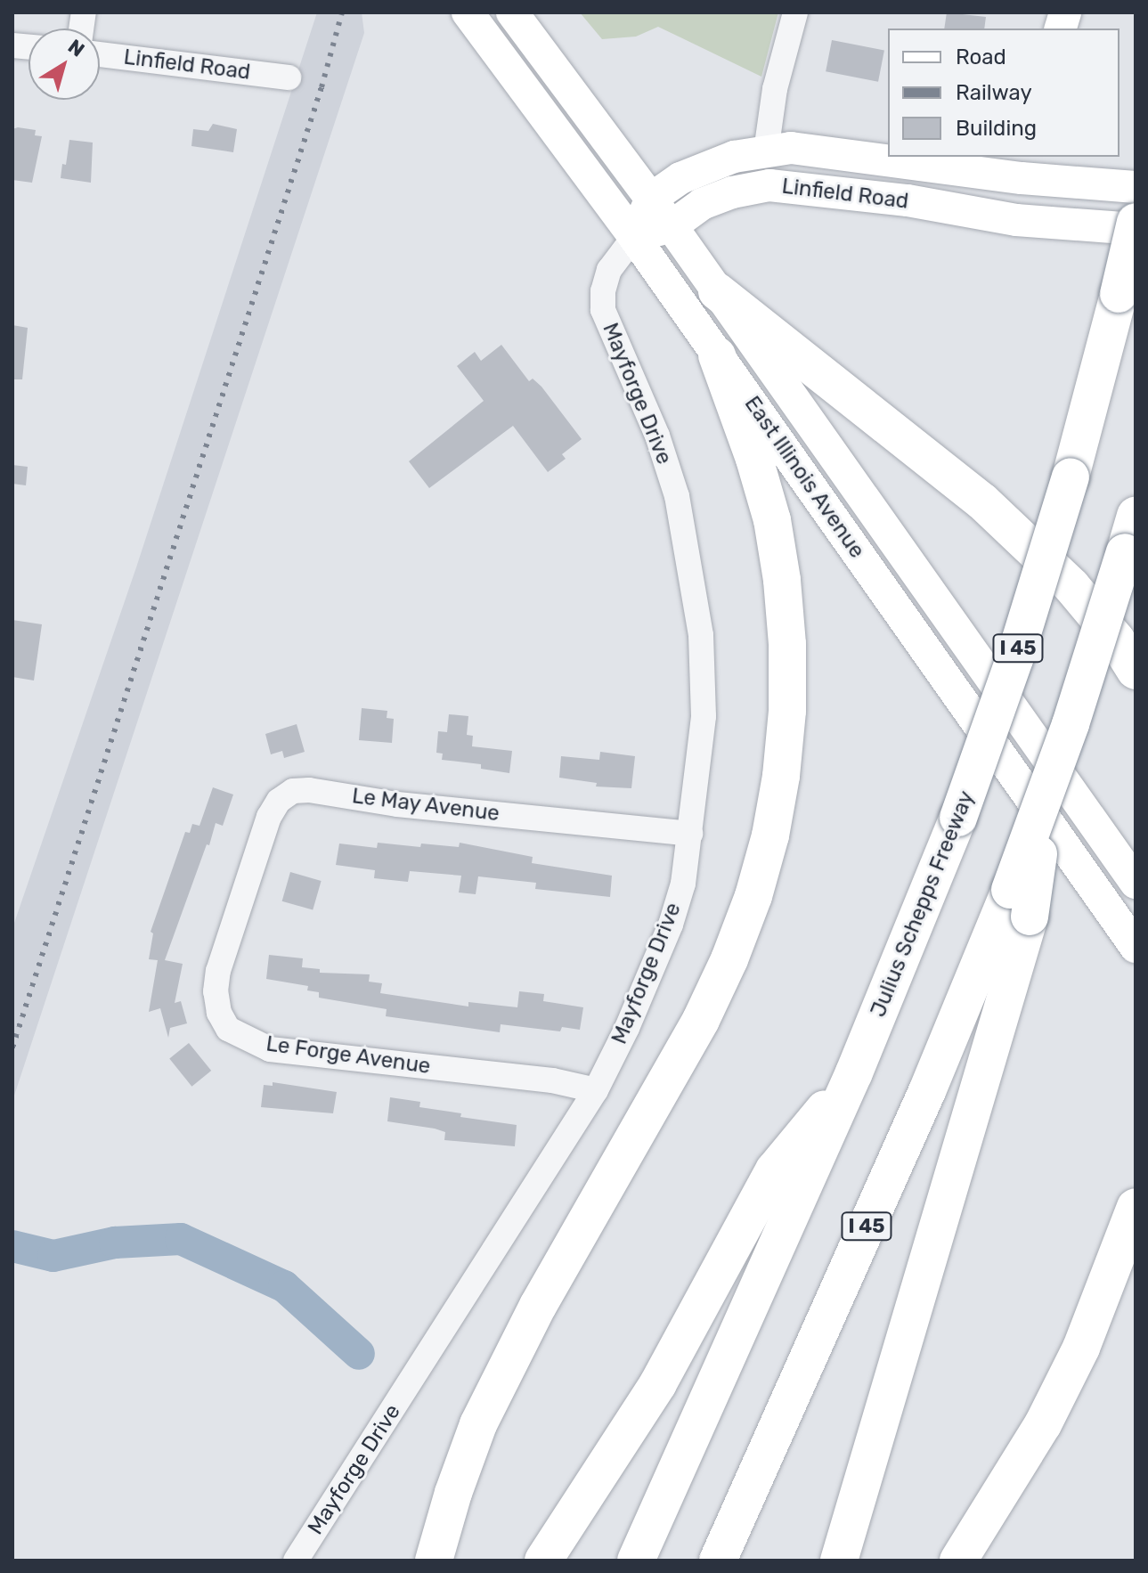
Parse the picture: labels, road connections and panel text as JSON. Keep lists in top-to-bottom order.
{
  "streets": {
    "highway": ["I 45", "Julius Schepps Freeway"],
    "main road": ["Linfield Road", "East Illinois Avenue"],
    "street": ["Mayforge Drive", "Le May Avenue", "Le Forge Avenue"]
  },
  "crossings": [
    ["Linfield Road", "Mayforge Drive"],
    ["Linfield Road", "East Illinois Avenue"],
    ["Mayforge Drive", "East Illinois Avenue"],
    ["Mayforge Drive", "Le May Avenue"],
    ["Mayforge Drive", "Le Forge Avenue"],
    ["Le May Avenue", "Le Forge Avenue"]
  ],
  "legend": ["Road", "Railway", "Building"],
  "north": "top right"
}
